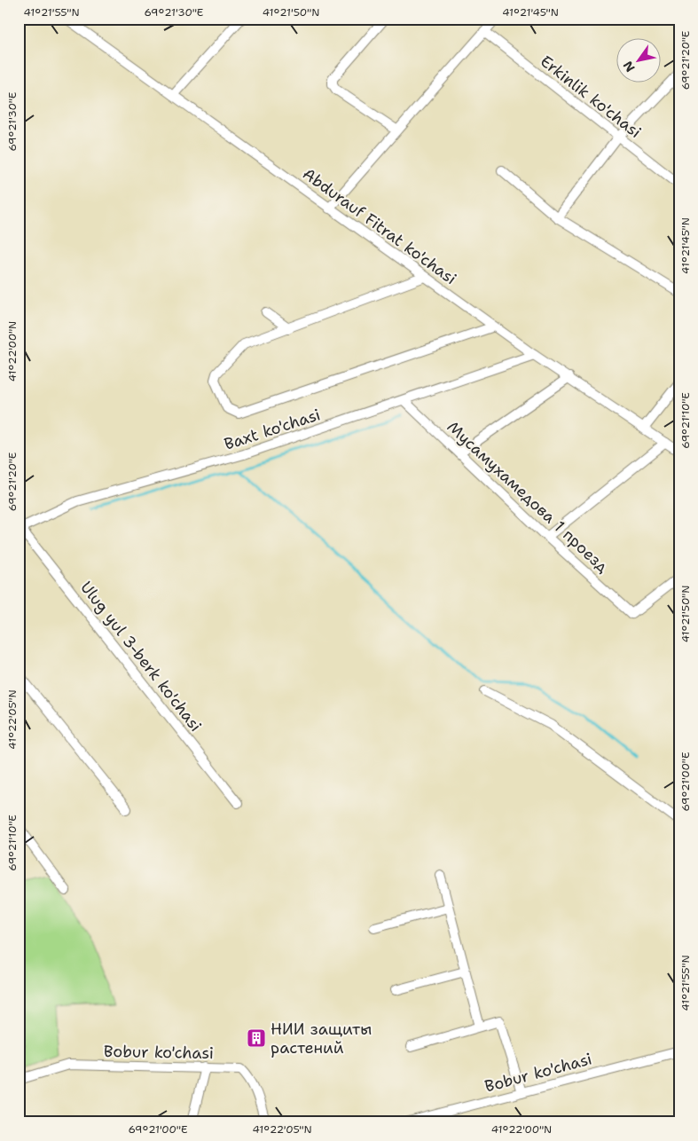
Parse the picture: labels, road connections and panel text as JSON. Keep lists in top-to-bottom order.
{
  "streets": {
    "street": [
      "Erkinlik ko'chasi",
      "Abdurauf Fitrat ko'chasi",
      "Baxt ko'chasi",
      "Мусамухамедова 1 проезд",
      "Ulug yul 3-berk ko'chasi",
      "Bobur ko'chasi"
    ]
  },
  "crossings": [
    ["Abdurauf Fitrat ko'chasi", "Baxt ko'chasi"],
    ["Baxt ko'chasi", "Мусамухамедова 1 проезд"],
    ["Baxt ko'chasi", "Ulug yul 3-berk ko'chasi"]
  ],
  "places": {
    "building": ["НИИ защиты растений"]
  },
  "north": "bottom left",
  "coordinates": [
    "41°21'55\"N",
    "69°21'30\"E",
    "41°21'50\"N",
    "41°21'45\"N",
    "69°21'20\"E",
    "41°22'00\"N",
    "69°21'10\"E",
    "41°22'05\"N",
    "69°21'00\"E"
  ]
}
